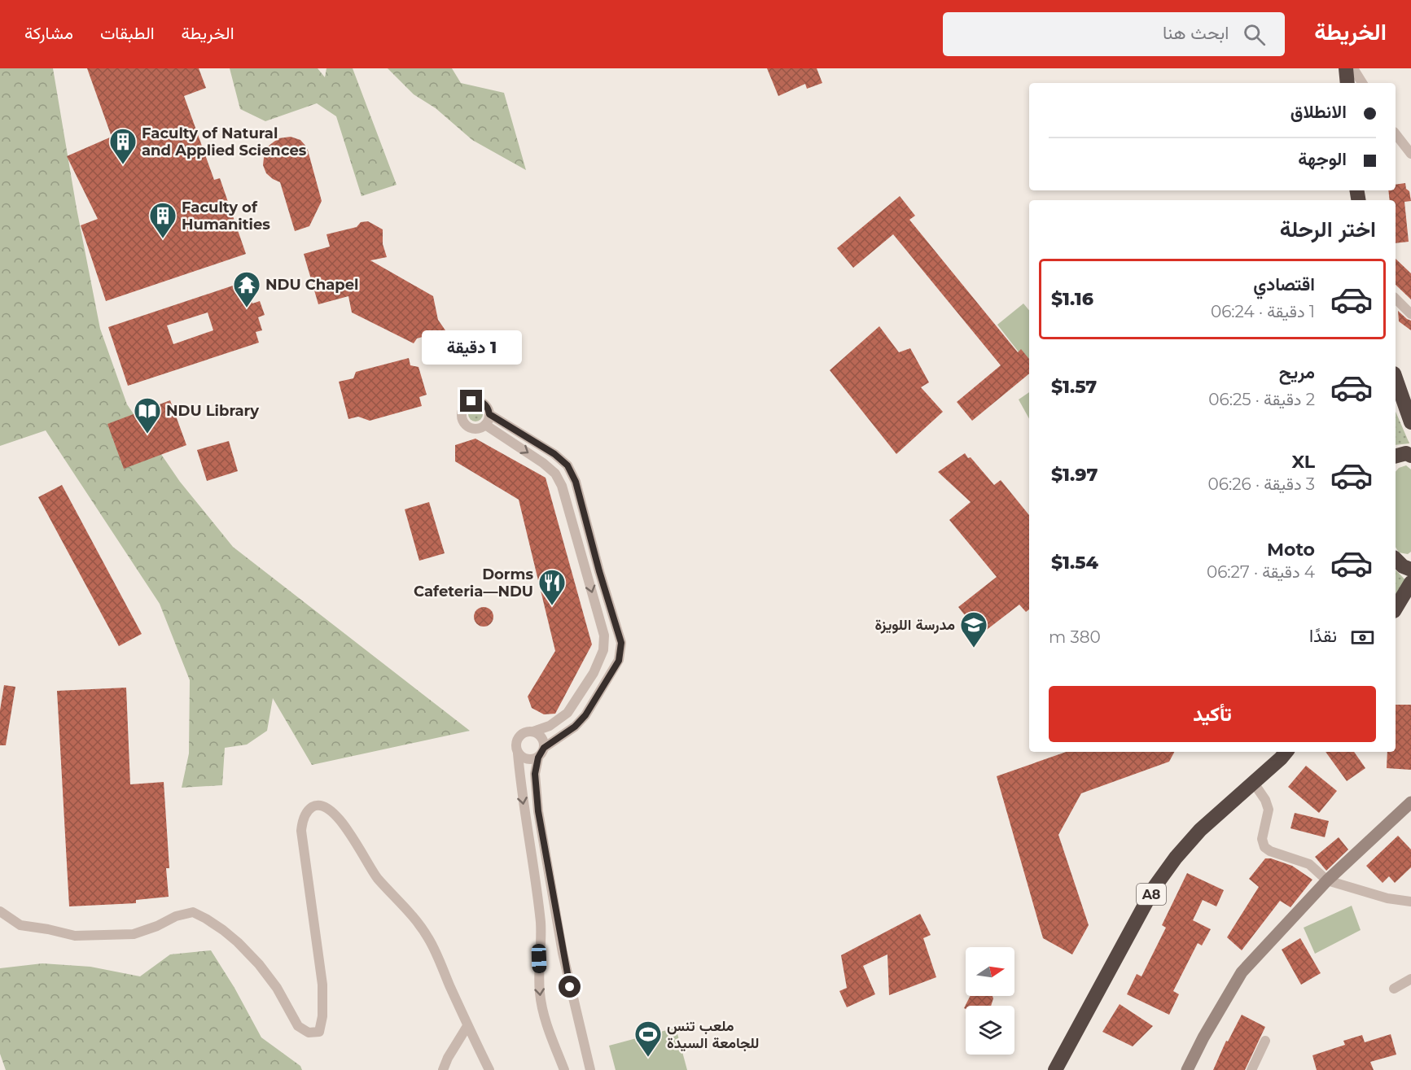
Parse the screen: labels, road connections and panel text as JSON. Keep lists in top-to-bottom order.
{
  "streets": {
    "highway": ["A8"]
  },
  "places": {
    "building": ["Faculty of Natural and Applied Sciences", "Faculty of Humanities"],
    "temple": ["NDU Chapel"],
    "library": ["NDU Library"],
    "restaurant": ["Dorms Cafeteria—NDU"],
    "school or university": ["مدرسة اللويزة"],
    "sports": ["ملعب تنس للجامعة السيدة"]
  },
  "north": "right",
  "page": {
    "header": "الخريطة",
    "search": "ابحث هنا",
    "nav": ["الخريطة", "الطبقات", "مشاركة"],
    "banner": ["الانطلاق", "الوجهة"],
    "heading": "اختر الرحلة",
    "list": [
      {
        "name": "اقتصادي",
        "note": "1 دقيقة · 06:24",
        "value": "$1.16"
      },
      {
        "name": "مريح",
        "note": "2 دقيقة · 06:25",
        "value": "$1.57"
      },
      {
        "name": "XL",
        "note": "3 دقيقة · 06:26",
        "value": "$1.97"
      },
      {
        "name": "Moto",
        "note": "4 دقيقة · 06:27",
        "value": "$1.54"
      }
    ],
    "bubble": "1 دقيقة",
    "pay": ["نقدًا", "380 m"],
    "buttons": "تأكيد"
  }
}
